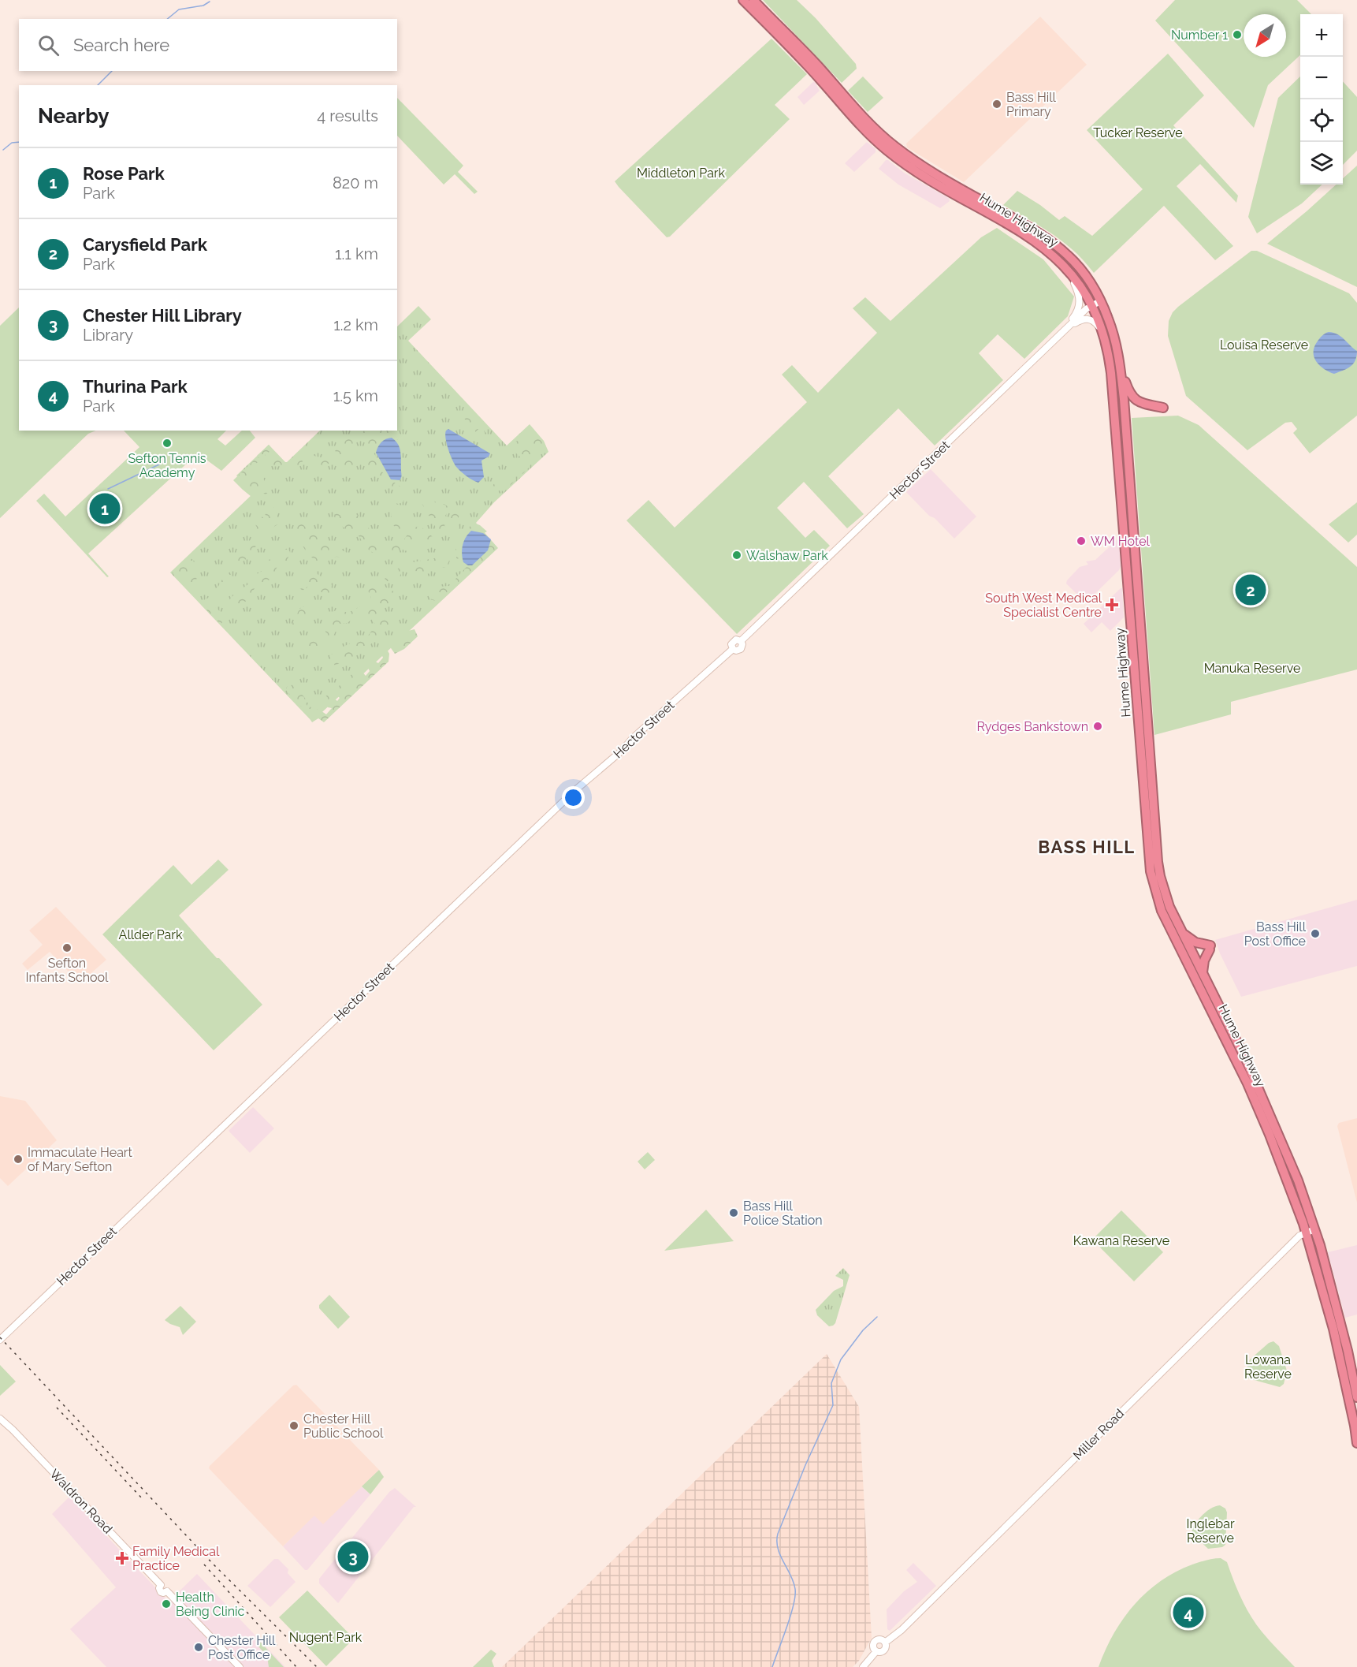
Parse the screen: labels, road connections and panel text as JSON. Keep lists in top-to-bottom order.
{
  "streets": {
    "highway": ["Hume Highway"],
    "main road": ["Hector Street", "Miller Road", "Waldron Road"]
  },
  "crossings": [
    ["Hume Highway", "Hector Street"],
    ["Hume Highway", "Miller Road"]
  ],
  "districts": ["BASS HILL"],
  "parks": [
    "Tucker Reserve",
    "Middleton Park",
    "Louisa Reserve",
    "Manuka Reserve",
    "Allder Park",
    "Kawana Reserve",
    "Lowana Reserve",
    "Inglebar Reserve",
    "Nugent Park"
  ],
  "places": {
    "other": [
      "Number 1",
      "Bass Hill Primary",
      "Sefton Tennis Academy",
      "WM Hotel",
      "Walshaw Park",
      "Rydges Bankstown",
      "Bass Hill Post Office",
      "Sefton Infants School",
      "Immaculate Heart of Mary Sefton",
      "Bass Hill Police Station",
      "Chester Hill Public School",
      "Health Being Clinic",
      "Chester Hill Post Office"
    ],
    "health": ["South West Medical Specialist Centre", "Family Medical Practice"]
  },
  "north": "bottom left",
  "page": {
    "map_buttons": ["+", "−"],
    "search": "Search here",
    "heading": ["Nearby", "4 results"],
    "list": [
      {
        "mark": "1",
        "name": "Rose Park",
        "note": "Park",
        "value": "820 m"
      },
      {
        "mark": "2",
        "name": "Carysfield Park",
        "note": "Park",
        "value": "1.1 km"
      },
      {
        "mark": "3",
        "name": "Chester Hill Library",
        "note": "Library",
        "value": "1.2 km"
      },
      {
        "mark": "4",
        "name": "Thurina Park",
        "note": "Park",
        "value": "1.5 km"
      }
    ],
    "pins": [
      "1",
      "2",
      "3",
      "4"
    ]
  }
}
